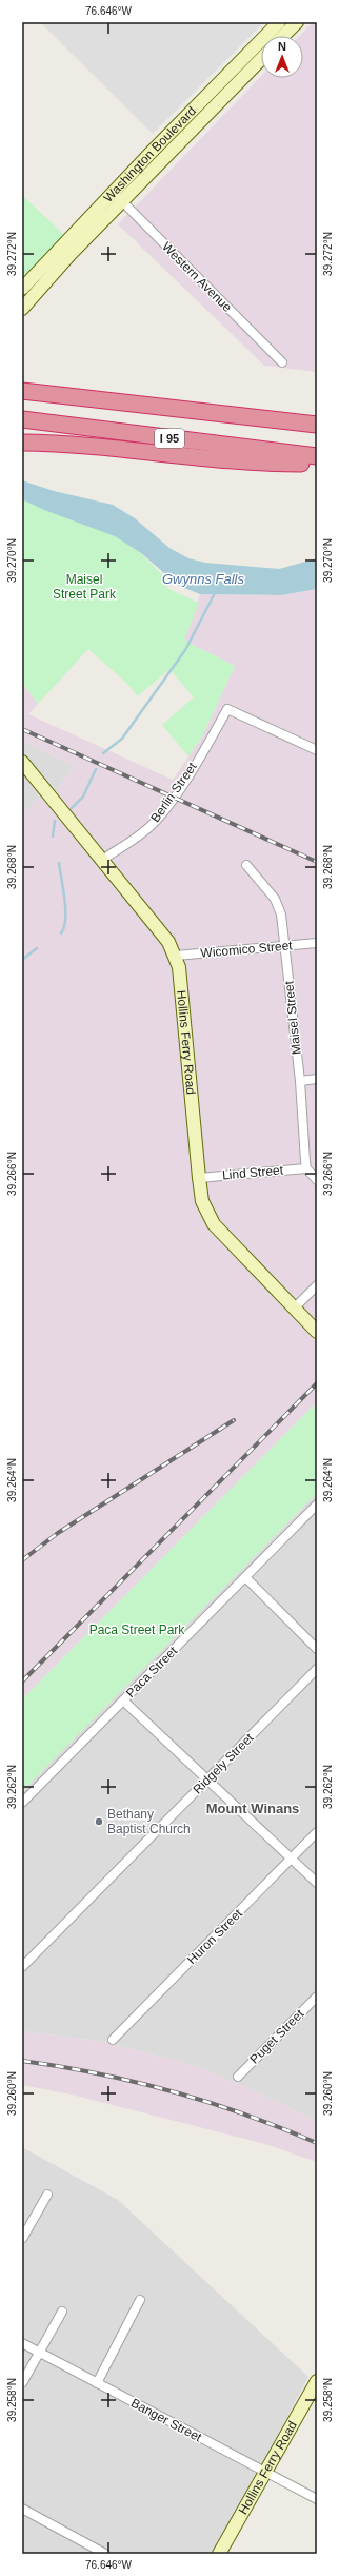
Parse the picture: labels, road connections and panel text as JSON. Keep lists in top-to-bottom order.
{
  "streets": {
    "highway": ["I 95"],
    "street": [
      "Washington Boulevard",
      "Western Avenue",
      "Berlin Street",
      "Wicomico Street",
      "Maisel Street",
      "Hollins Ferry Road",
      "Lind Street",
      "Paca Street",
      "Ridgely Street",
      "Huron Street",
      "Puget Street",
      "Banger Street"
    ]
  },
  "crossings": [
    ["Washington Boulevard", "Western Avenue"],
    ["Berlin Street", "Hollins Ferry Road"],
    ["Wicomico Street", "Maisel Street"],
    ["Wicomico Street", "Hollins Ferry Road"],
    ["Maisel Street", "Lind Street"],
    ["Hollins Ferry Road", "Lind Street"],
    ["Hollins Ferry Road", "Banger Street"]
  ],
  "districts": ["Mount Winans"],
  "water": ["Gwynns Falls"],
  "parks": ["Maisel Street Park", "Paca Street Park"],
  "places": ["Bethany Baptist Church"],
  "north": "top",
  "coordinates": [
    "76.646°W",
    "39.272°N",
    "39.270°N",
    "39.268°N",
    "39.266°N",
    "39.264°N",
    "39.262°N",
    "39.260°N",
    "39.258°N"
  ]
}
